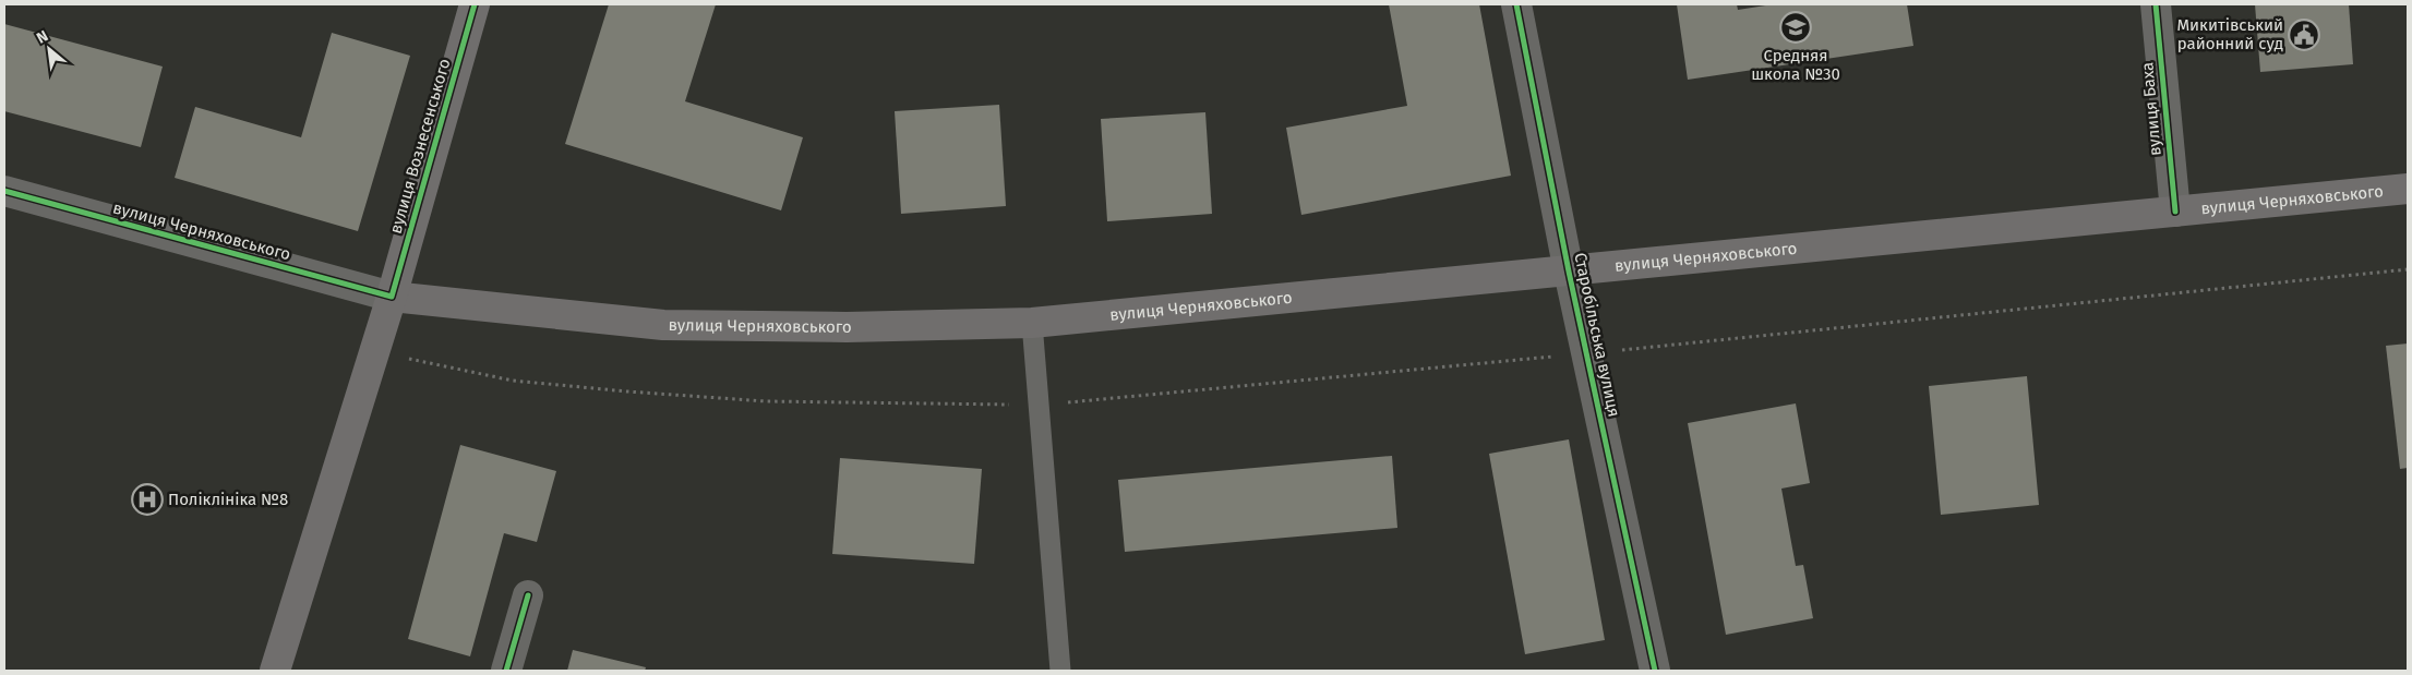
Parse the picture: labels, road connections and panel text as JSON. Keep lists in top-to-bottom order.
{
  "streets": {
    "main road": ["вулиця Вознесенського", "вулиця Черняховського"],
    "street": ["вулиця Баха", "Старобільська вулиця"]
  },
  "crossings": [
    ["вулиця Баха", "вулиця Черняховського"],
    ["вулиця Вознесенського", "вулиця Черняховського"],
    ["вулиця Черняховського", "Старобільська вулиця"]
  ],
  "places": {
    "school or university": ["Средняя школа №30"],
    "public building": ["Микитівський районний суд"],
    "hospital": ["Поліклініка №8"]
  },
  "north": "top left"
}
